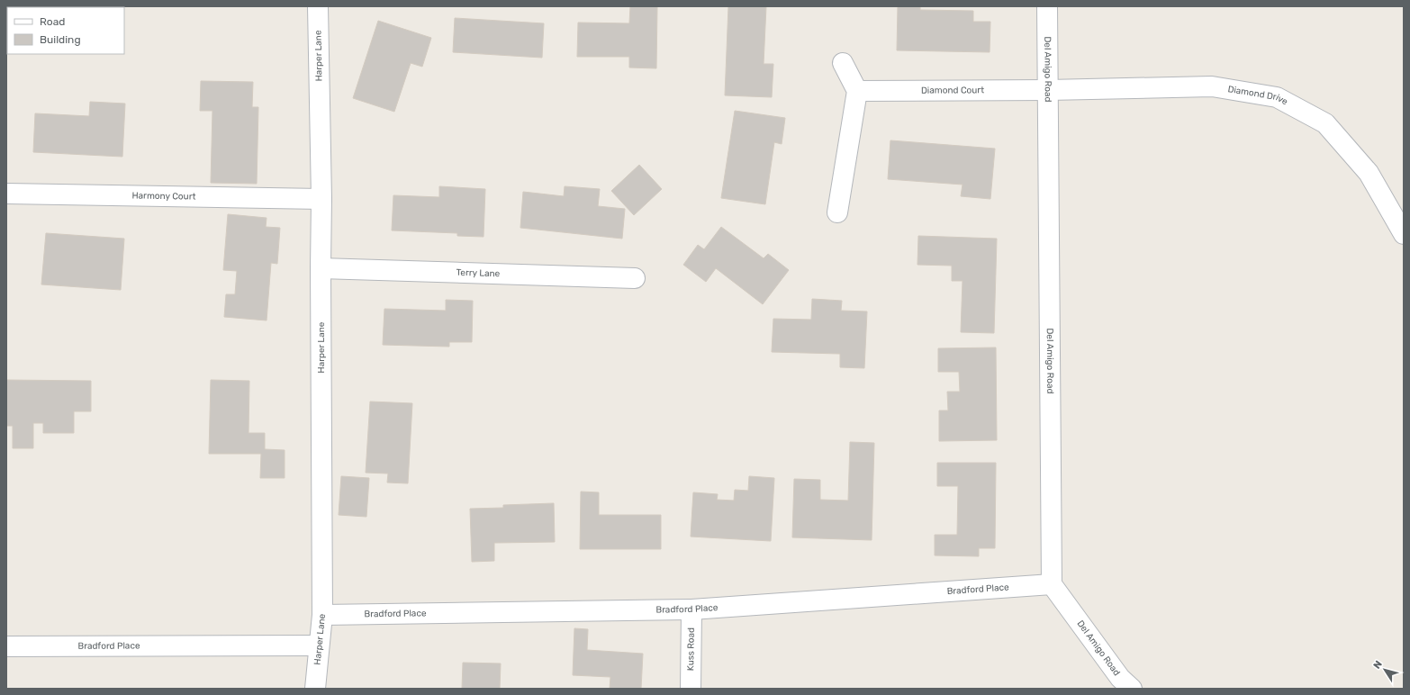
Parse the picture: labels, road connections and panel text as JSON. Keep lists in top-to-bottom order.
{
  "streets": {
    "street": [
      "Harper Lane",
      "Del Amigo Road",
      "Diamond Court",
      "Diamond Drive",
      "Harmony Court",
      "Terry Lane",
      "Bradford Place",
      "Kuss Road"
    ]
  },
  "crossings": [
    ["Harper Lane", "Harmony Court"],
    ["Harper Lane", "Terry Lane"],
    ["Harper Lane", "Bradford Place"],
    ["Del Amigo Road", "Diamond Court"],
    ["Del Amigo Road", "Diamond Drive"],
    ["Del Amigo Road", "Bradford Place"],
    ["Diamond Court", "Diamond Drive"],
    ["Bradford Place", "Kuss Road"]
  ],
  "legend": ["Road", "Building"],
  "north": "top left"
}
